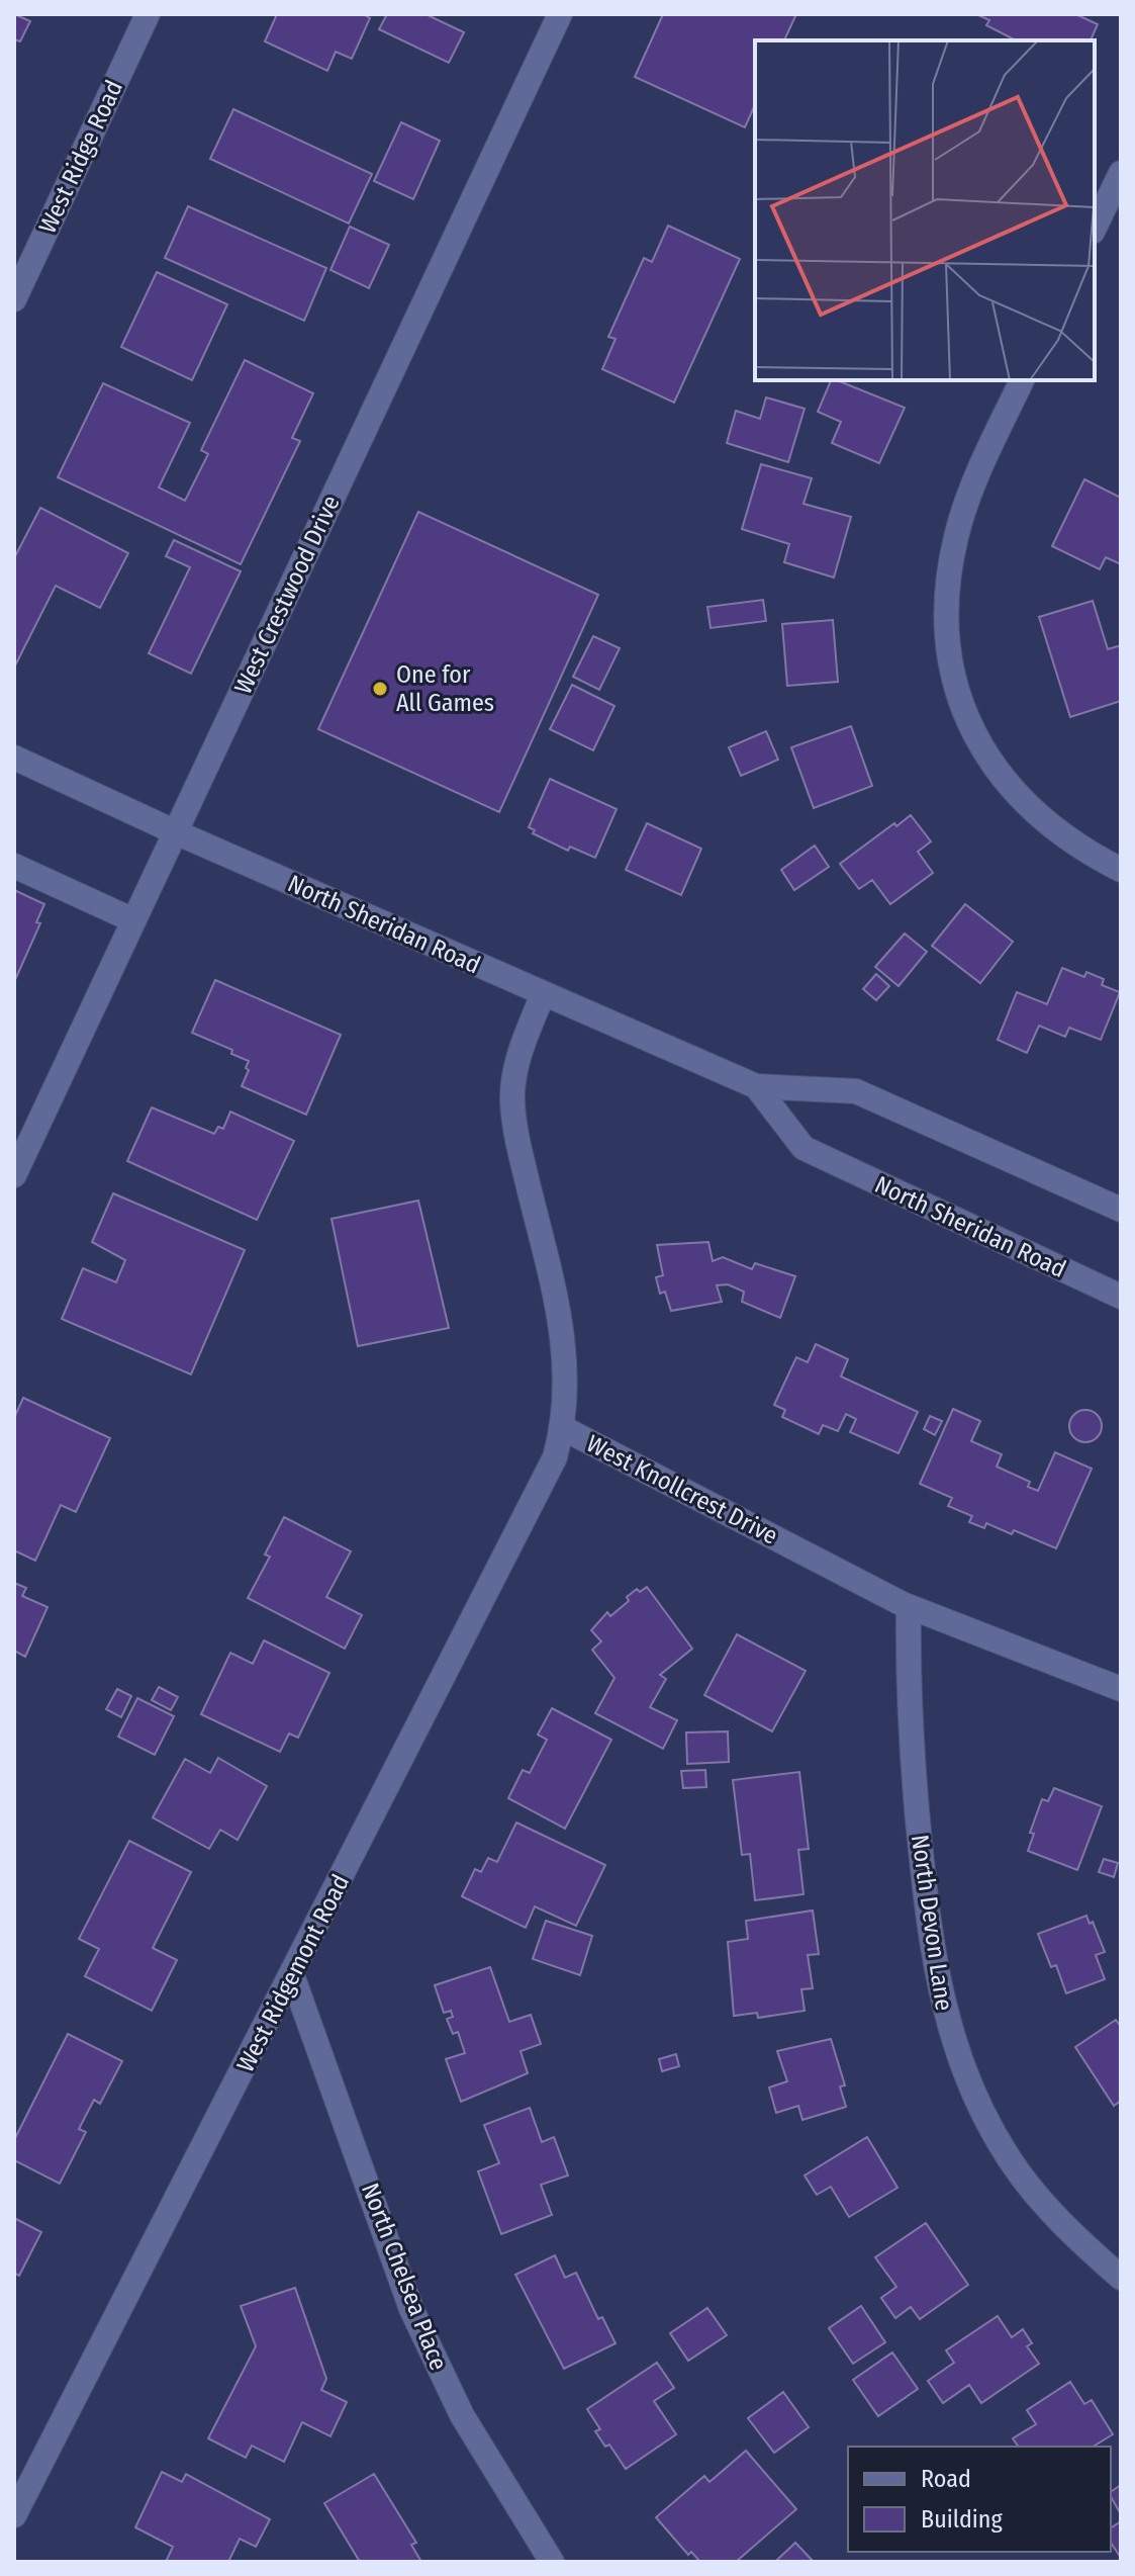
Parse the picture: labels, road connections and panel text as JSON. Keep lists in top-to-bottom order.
{
  "streets": {
    "street": [
      "West Ridge Road",
      "West Crestwood Drive",
      "North Sheridan Road",
      "West Knollcrest Drive",
      "North Devon Lane",
      "West Ridgemont Road",
      "North Chelsea Place"
    ]
  },
  "crossings": [
    ["West Crestwood Drive", "North Sheridan Road"],
    ["North Sheridan Road", "West Knollcrest Drive"],
    ["West Knollcrest Drive", "North Devon Lane"],
    ["West Knollcrest Drive", "West Ridgemont Road"],
    ["West Ridgemont Road", "North Chelsea Place"]
  ],
  "places": ["One for All Games"],
  "legend": ["Road", "Building"]
}
